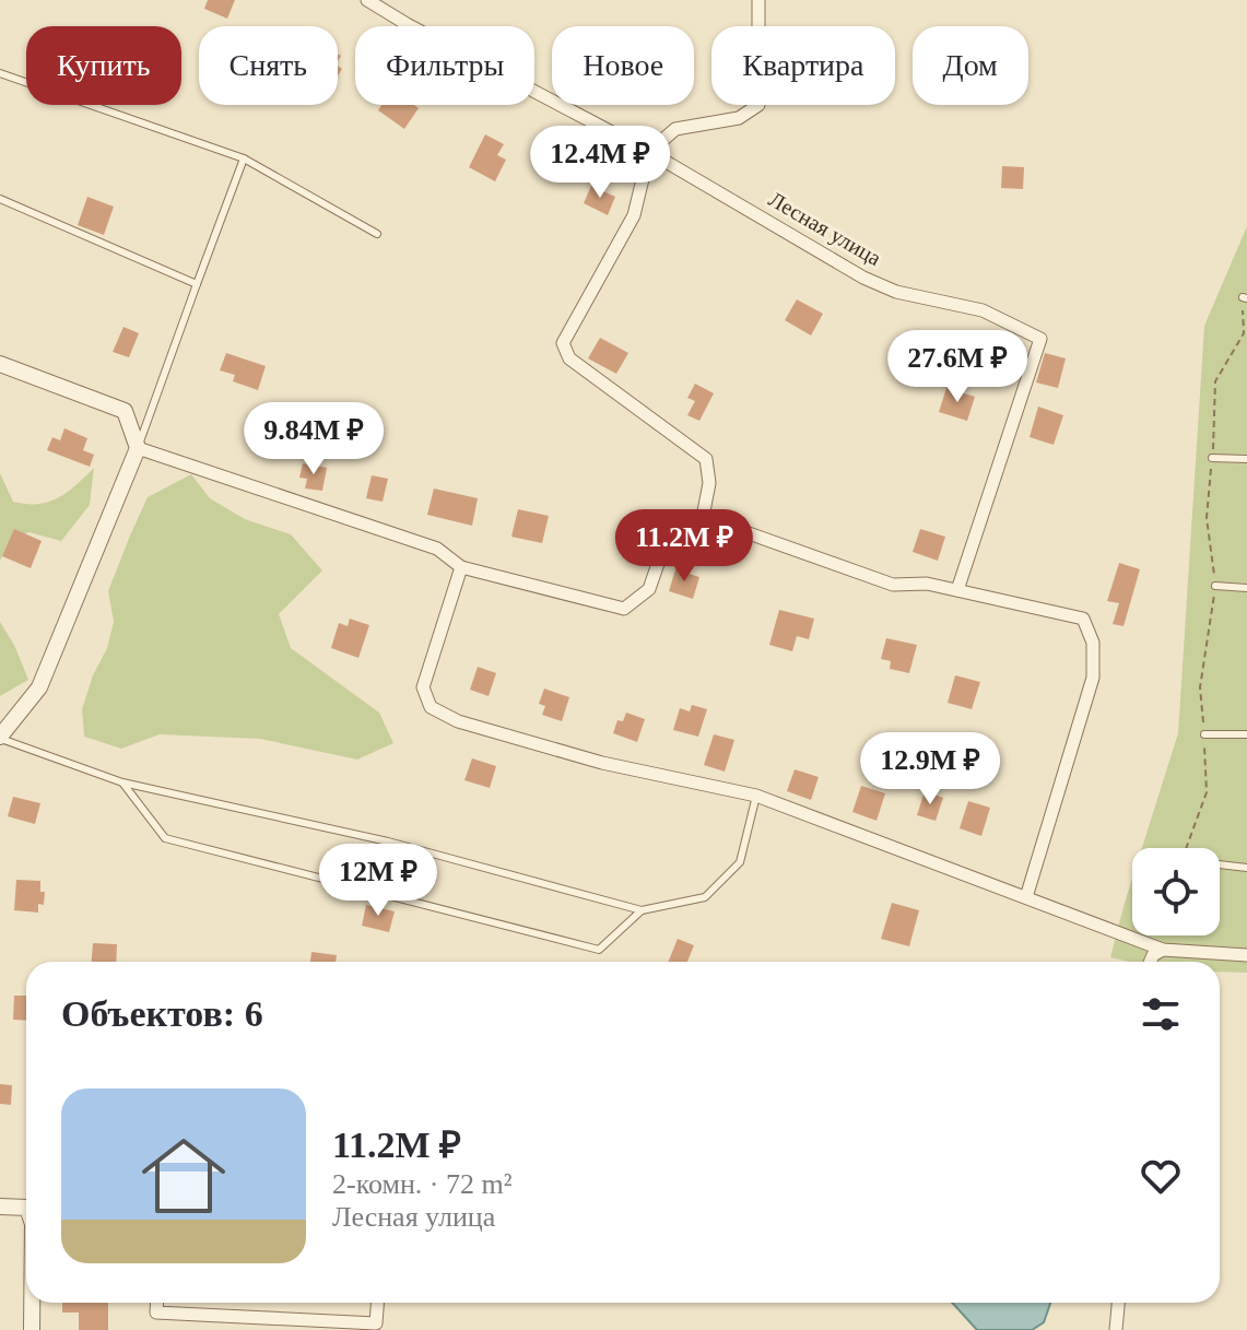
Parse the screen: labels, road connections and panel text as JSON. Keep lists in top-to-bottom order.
{
  "streets": {
    "street": ["Лесная улица"]
  },
  "page": {
    "chip": [
      "Купить",
      "Снять",
      "Фильтры",
      "Новое",
      "Квартира",
      "Дом"
    ],
    "price": [
      "12.4M ₽",
      "27.6M ₽",
      "9.84M ₽",
      "11.2M ₽",
      "12.9M ₽",
      "12M ₽"
    ],
    "heading": "Объектов: 6",
    "list": [
      {
        "name": "11.2M ₽",
        "note": "2-комн. · 72 m² · Лесная улица"
      }
    ]
  }
}
